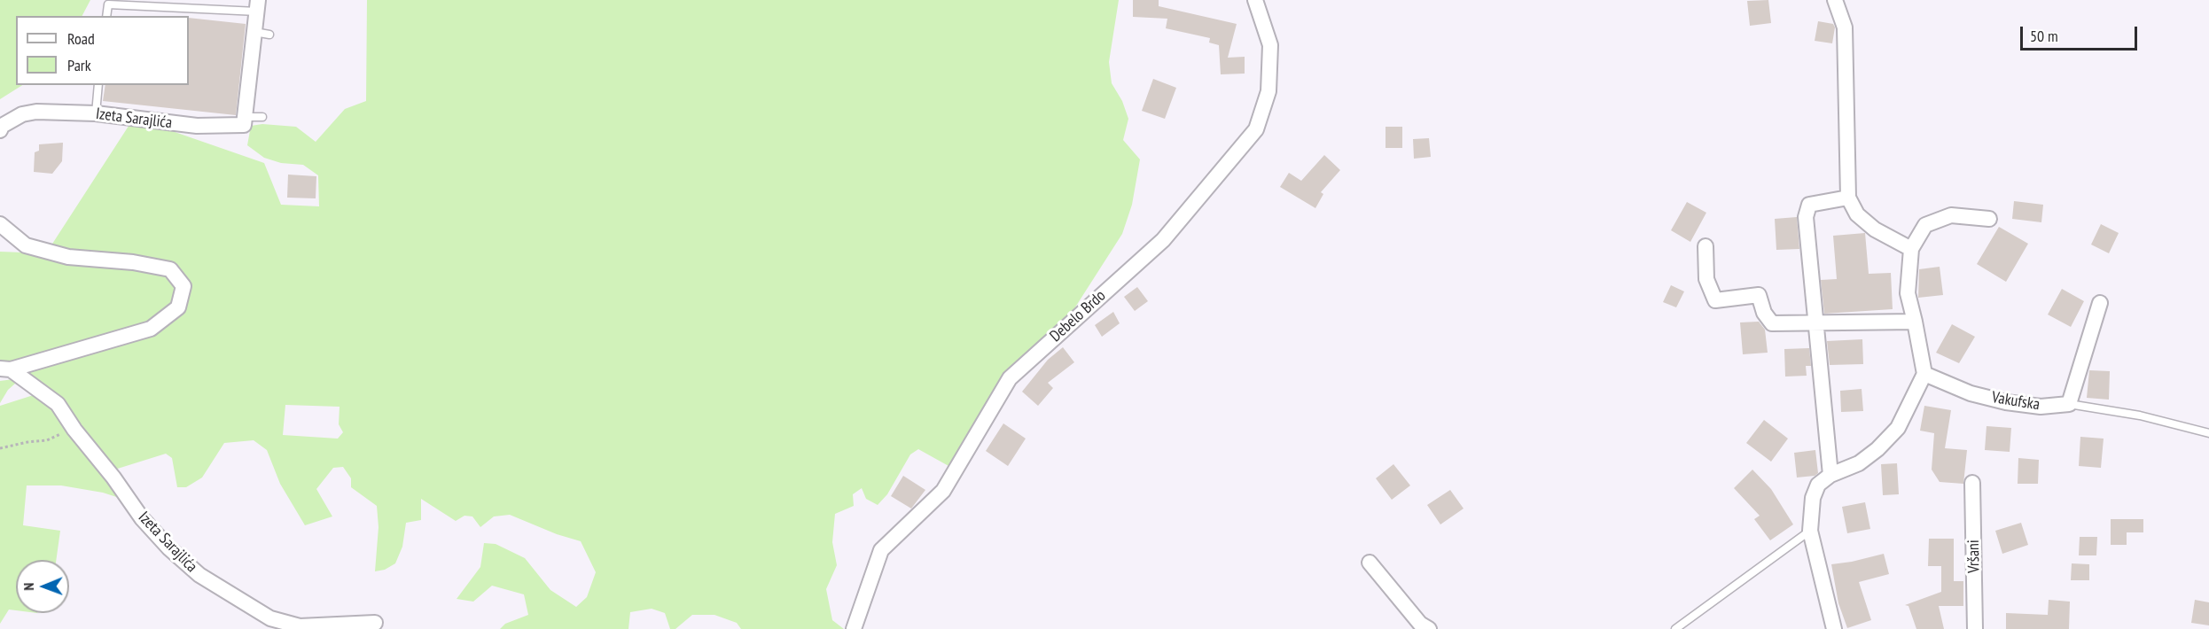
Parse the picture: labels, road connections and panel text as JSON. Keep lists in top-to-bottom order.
{
  "streets": {
    "street": [
      "Izeta Sarajlića",
      "Debelo Brdo",
      "Vakufska",
      "Vršani"
    ]
  },
  "legend": ["Road", "Park"],
  "scale_bar": "50 m",
  "north": "left"
}
